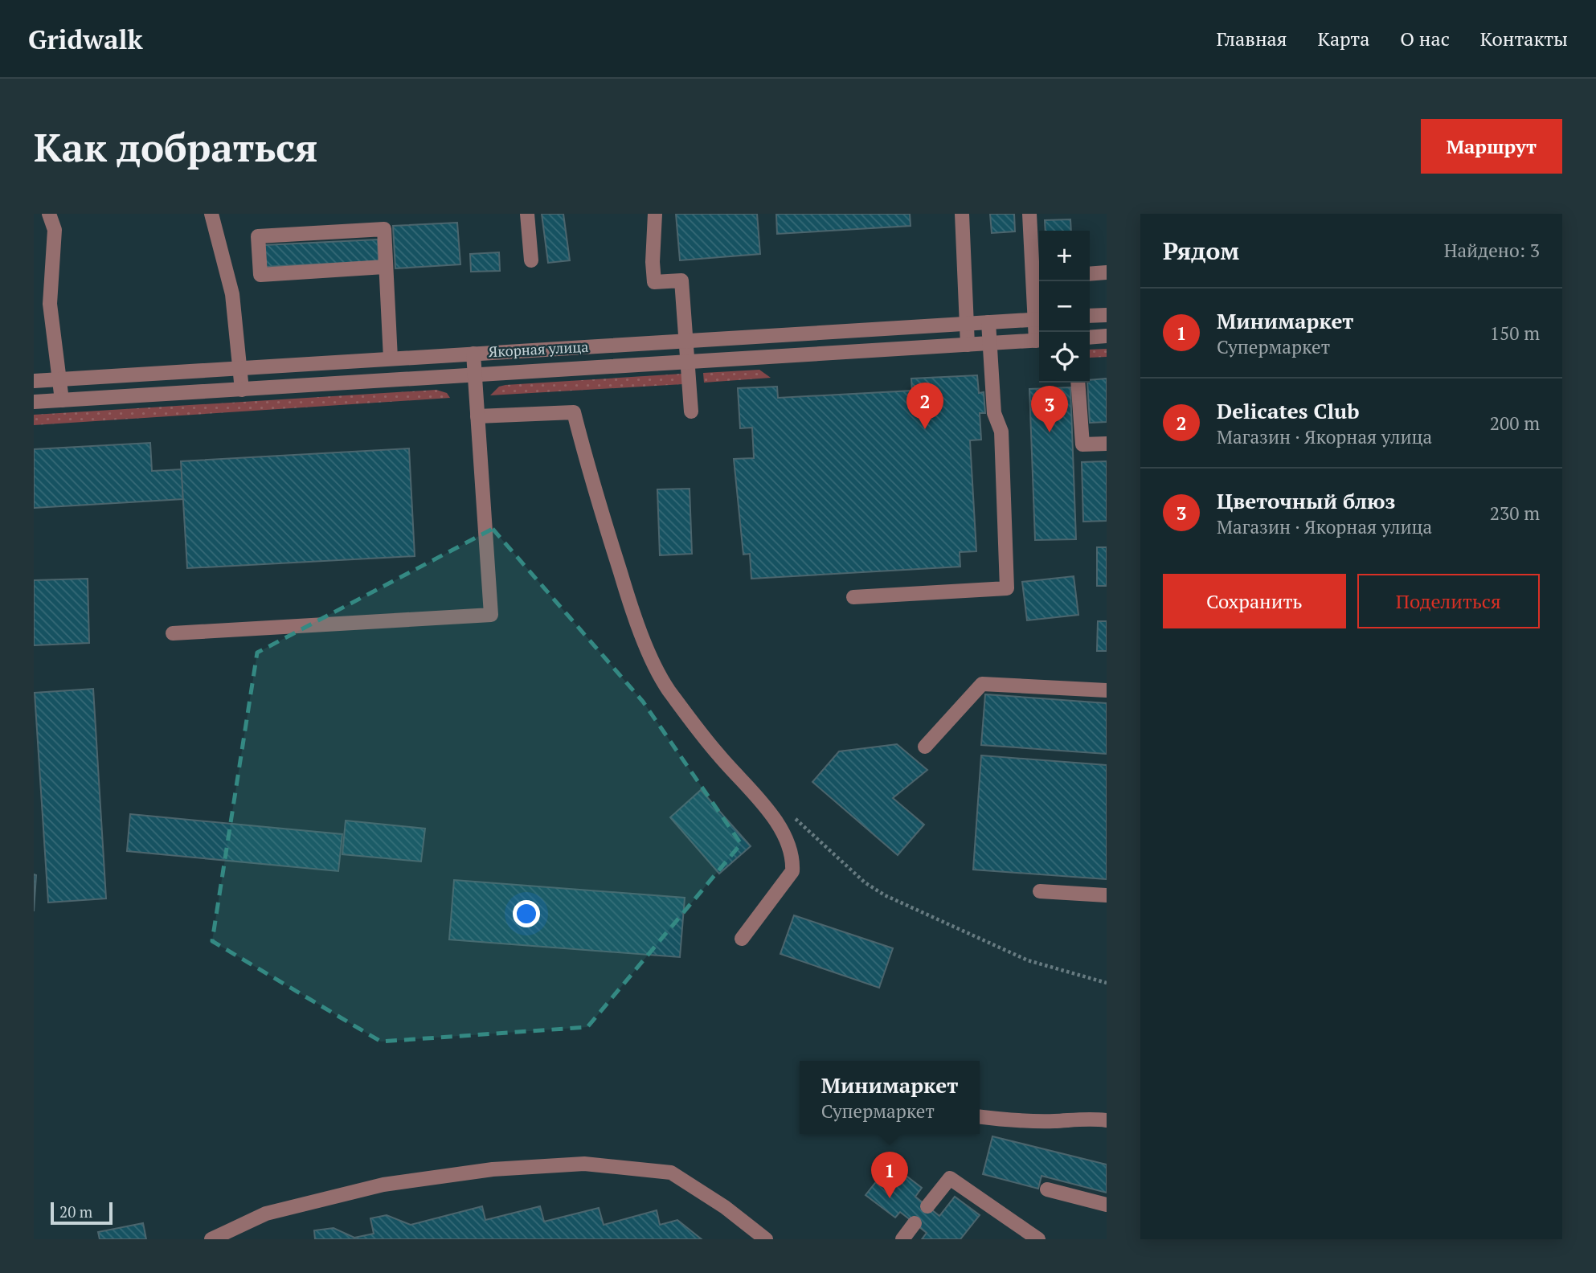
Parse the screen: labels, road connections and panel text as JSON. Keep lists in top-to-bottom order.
{
  "streets": {
    "street": ["Якорная улица"]
  },
  "scale_bar": "20 m",
  "page": {
    "header": "Gridwalk",
    "nav": [
      "Главная",
      "Карта",
      "О нас",
      "Контакты"
    ],
    "buttons": [
      "Маршрут",
      ["Сохранить", "Поделиться"]
    ],
    "title": "Как добраться",
    "heading": ["Рядом", "Найдено: 3"],
    "map_buttons": ["+", "−"],
    "list": [
      {
        "mark": "1",
        "name": "Минимаркет",
        "note": "Супермаркет",
        "value": "150 m"
      },
      {
        "mark": "2",
        "name": "Delicates Club",
        "note": "Магазин · Якорная улица",
        "value": "200 m"
      },
      {
        "mark": "3",
        "name": "Цветочный блюз",
        "note": "Магазин · Якорная улица",
        "value": "230 m"
      }
    ],
    "pins": ["2", "3", "1"],
    "popup": ["Минимаркет", "Супермаркет"],
    "scale": "20 m"
  }
}
